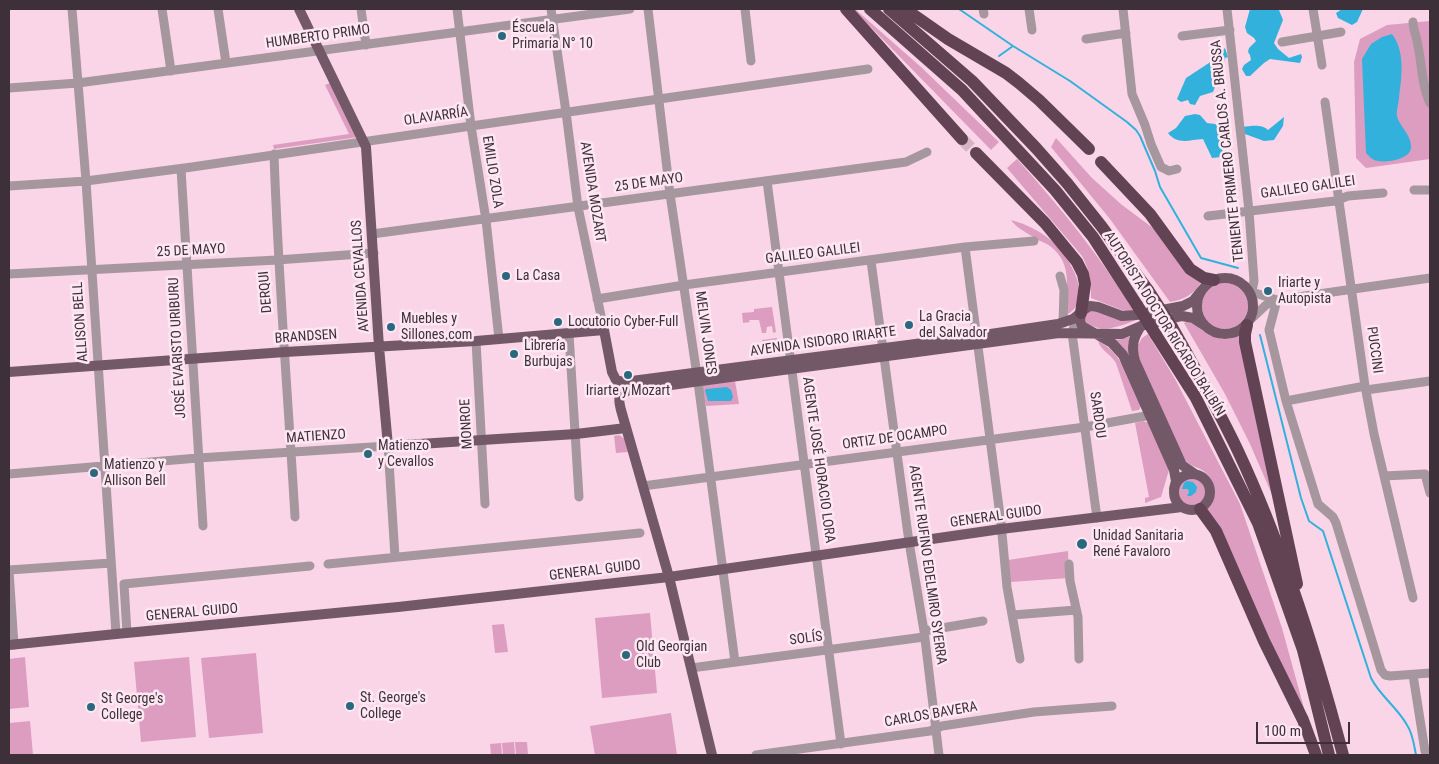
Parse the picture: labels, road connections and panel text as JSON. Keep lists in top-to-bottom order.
{
  "streets": {
    "highway": ["AUTOPISTA DOCTOR RICARDO BALBÍN"],
    "main road": [
      "AVENIDA MOZART",
      "AVENIDA CEVALLOS",
      "BRANDSEN",
      "AVENIDA ISIDORO IRIARTE",
      "MATIENZO",
      "GENERAL GUIDO"
    ],
    "street": [
      "HUMBERTO PRIMO",
      "OLAVARRÍA",
      "TENIENTE PRIMERO CARLOS A. BRUSSA",
      "EMILIO ZOLA",
      "25 DE MAYO",
      "GALILEO GALILEI",
      "DERQUI",
      "ALLISON BELL",
      "MELVIN JONES",
      "JOSÉ EVARISTO URIBURU",
      "PUCCINI",
      "SARDOU",
      "MONROE",
      "ORTIZ DE OCAMPO",
      "AGENTE JOSÉ HORACIO LORA",
      "AGENTE RUFINO EDELMIRO SYERRA",
      "SOLÍS",
      "CARLOS BAVERA"
    ]
  },
  "crossings": [
    ["HUMBERTO PRIMO", "EMILIO ZOLA"],
    ["HUMBERTO PRIMO", "AVENIDA MOZART"],
    ["HUMBERTO PRIMO", "AVENIDA CEVALLOS"],
    ["HUMBERTO PRIMO", "ALLISON BELL"],
    ["OLAVARRÍA", "EMILIO ZOLA"],
    ["OLAVARRÍA", "AVENIDA MOZART"],
    ["OLAVARRÍA", "AVENIDA CEVALLOS"],
    ["OLAVARRÍA", "DERQUI"],
    ["OLAVARRÍA", "ALLISON BELL"],
    ["OLAVARRÍA", "MELVIN JONES"],
    ["OLAVARRÍA", "JOSÉ EVARISTO URIBURU"],
    ["TENIENTE PRIMERO CARLOS A. BRUSSA", "GALILEO GALILEI"],
    ["TENIENTE PRIMERO CARLOS A. BRUSSA", "AVENIDA ISIDORO IRIARTE"],
    ["EMILIO ZOLA", "25 DE MAYO"],
    ["EMILIO ZOLA", "BRANDSEN"],
    ["25 DE MAYO", "AVENIDA MOZART"],
    ["25 DE MAYO", "AVENIDA CEVALLOS"],
    ["25 DE MAYO", "DERQUI"],
    ["25 DE MAYO", "ALLISON BELL"],
    ["25 DE MAYO", "MELVIN JONES"],
    ["25 DE MAYO", "JOSÉ EVARISTO URIBURU"],
    ["25 DE MAYO", "AGENTE JOSÉ HORACIO LORA"],
    ["GALILEO GALILEI", "AVENIDA MOZART"],
    ["GALILEO GALILEI", "MELVIN JONES"],
    ["GALILEO GALILEI", "PUCCINI"],
    ["GALILEO GALILEI", "AGENTE JOSÉ HORACIO LORA"],
    ["GALILEO GALILEI", "AGENTE RUFINO EDELMIRO SYERRA"],
    ["AVENIDA MOZART", "BRANDSEN"],
    ["AVENIDA MOZART", "AVENIDA ISIDORO IRIARTE"],
    ["AVENIDA CEVALLOS", "BRANDSEN"],
    ["AVENIDA CEVALLOS", "MATIENZO"],
    ["DERQUI", "BRANDSEN"],
    ["DERQUI", "MATIENZO"],
    ["ALLISON BELL", "BRANDSEN"],
    ["ALLISON BELL", "MATIENZO"],
    ["ALLISON BELL", "GENERAL GUIDO"],
    ["MELVIN JONES", "AVENIDA ISIDORO IRIARTE"],
    ["MELVIN JONES", "ORTIZ DE OCAMPO"],
    ["MELVIN JONES", "GENERAL GUIDO"],
    ["MELVIN JONES", "SOLÍS"],
    ["BRANDSEN", "JOSÉ EVARISTO URIBURU"],
    ["BRANDSEN", "MONROE"],
    ["AVENIDA ISIDORO IRIARTE", "SARDOU"],
    ["AVENIDA ISIDORO IRIARTE", "MATIENZO"],
    ["AVENIDA ISIDORO IRIARTE", "AGENTE JOSÉ HORACIO LORA"],
    ["AVENIDA ISIDORO IRIARTE", "AGENTE RUFINO EDELMIRO SYERRA"],
    ["JOSÉ EVARISTO URIBURU", "MATIENZO"],
    ["SARDOU", "ORTIZ DE OCAMPO"],
    ["SARDOU", "GENERAL GUIDO"],
    ["MONROE", "MATIENZO"],
    ["ORTIZ DE OCAMPO", "AGENTE JOSÉ HORACIO LORA"],
    ["ORTIZ DE OCAMPO", "AGENTE RUFINO EDELMIRO SYERRA"],
    ["AGENTE JOSÉ HORACIO LORA", "GENERAL GUIDO"],
    ["AGENTE JOSÉ HORACIO LORA", "SOLÍS"],
    ["AGENTE JOSÉ HORACIO LORA", "CARLOS BAVERA"],
    ["GENERAL GUIDO", "AGENTE RUFINO EDELMIRO SYERRA"],
    ["AGENTE RUFINO EDELMIRO SYERRA", "SOLÍS"],
    ["AGENTE RUFINO EDELMIRO SYERRA", "CARLOS BAVERA"]
  ],
  "places": [
    "Éscuela Primaria N° 10",
    "La Casa",
    "Iriarte y Autopista",
    "Locutorio Cyber-Full",
    "La Gracia del Salvador",
    "Muebles y Sillones.com",
    "Librería Burbujas",
    "Iriarte y Mozart",
    "Matienzo y Cevallos",
    "Matienzo y Allison Bell",
    "Unidad Sanitaria René Favaloro",
    "Old Georgian Club",
    "St. George's College",
    "St George's College"
  ],
  "scale_bar": "100 m"
}
